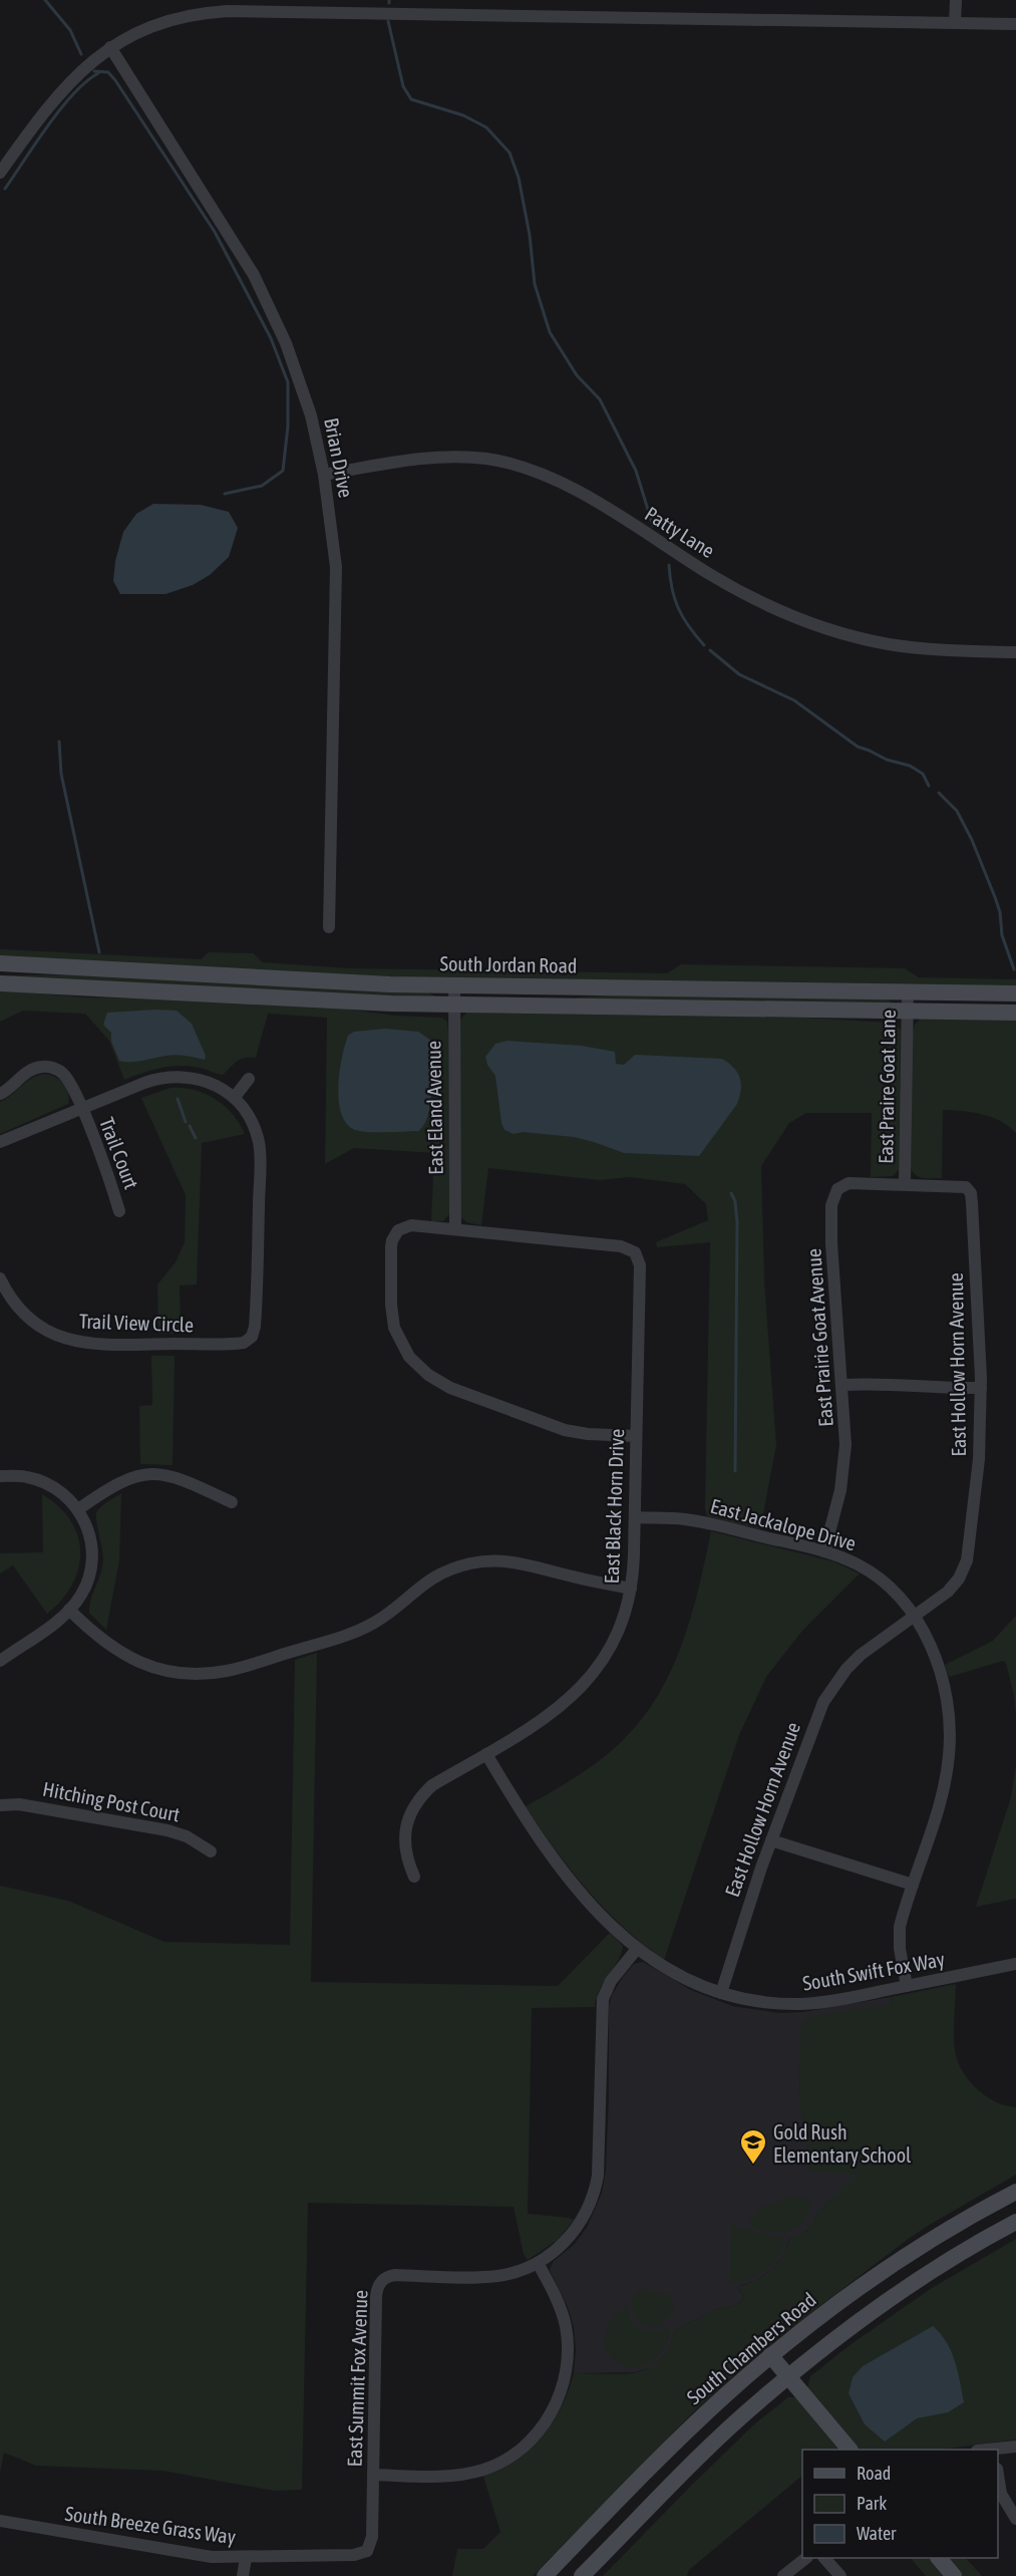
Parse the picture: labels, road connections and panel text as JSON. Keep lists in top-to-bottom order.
{
  "streets": {
    "main road": ["South Jordan Road", "South Chambers Road"],
    "street": [
      "Brian Drive",
      "Patty Lane",
      "East Praire Goat Lane",
      "East Eland Avenue",
      "Trail Court",
      "Trail View Circle",
      "East Prairie Goat Avenue",
      "East Hollow Horn Avenue",
      "East Black Horn Drive",
      "East Jackalope Drive",
      "Hitching Post Court",
      "South Swift Fox Way",
      "East Summit Fox Avenue",
      "South Breeze Grass Way"
    ]
  },
  "crossings": [
    ["Brian Drive", "Patty Lane"],
    ["South Jordan Road", "East Praire Goat Lane"],
    ["South Jordan Road", "East Eland Avenue"],
    ["East Praire Goat Lane", "East Prairie Goat Avenue"],
    ["East Praire Goat Lane", "East Hollow Horn Avenue"],
    ["East Eland Avenue", "East Black Horn Drive"],
    ["Trail Court", "Trail View Circle"],
    ["East Prairie Goat Avenue", "East Hollow Horn Avenue"],
    ["East Prairie Goat Avenue", "East Jackalope Drive"],
    ["East Hollow Horn Avenue", "East Jackalope Drive"],
    ["East Hollow Horn Avenue", "South Swift Fox Way"],
    ["East Black Horn Drive", "East Jackalope Drive"],
    ["East Black Horn Drive", "South Swift Fox Way"],
    ["East Jackalope Drive", "South Swift Fox Way"],
    ["South Swift Fox Way", "East Summit Fox Avenue"],
    ["East Summit Fox Avenue", "South Breeze Grass Way"]
  ],
  "places": {
    "school or university": ["Gold Rush Elementary School"]
  },
  "legend": ["Road", "Park", "Water"]
}
